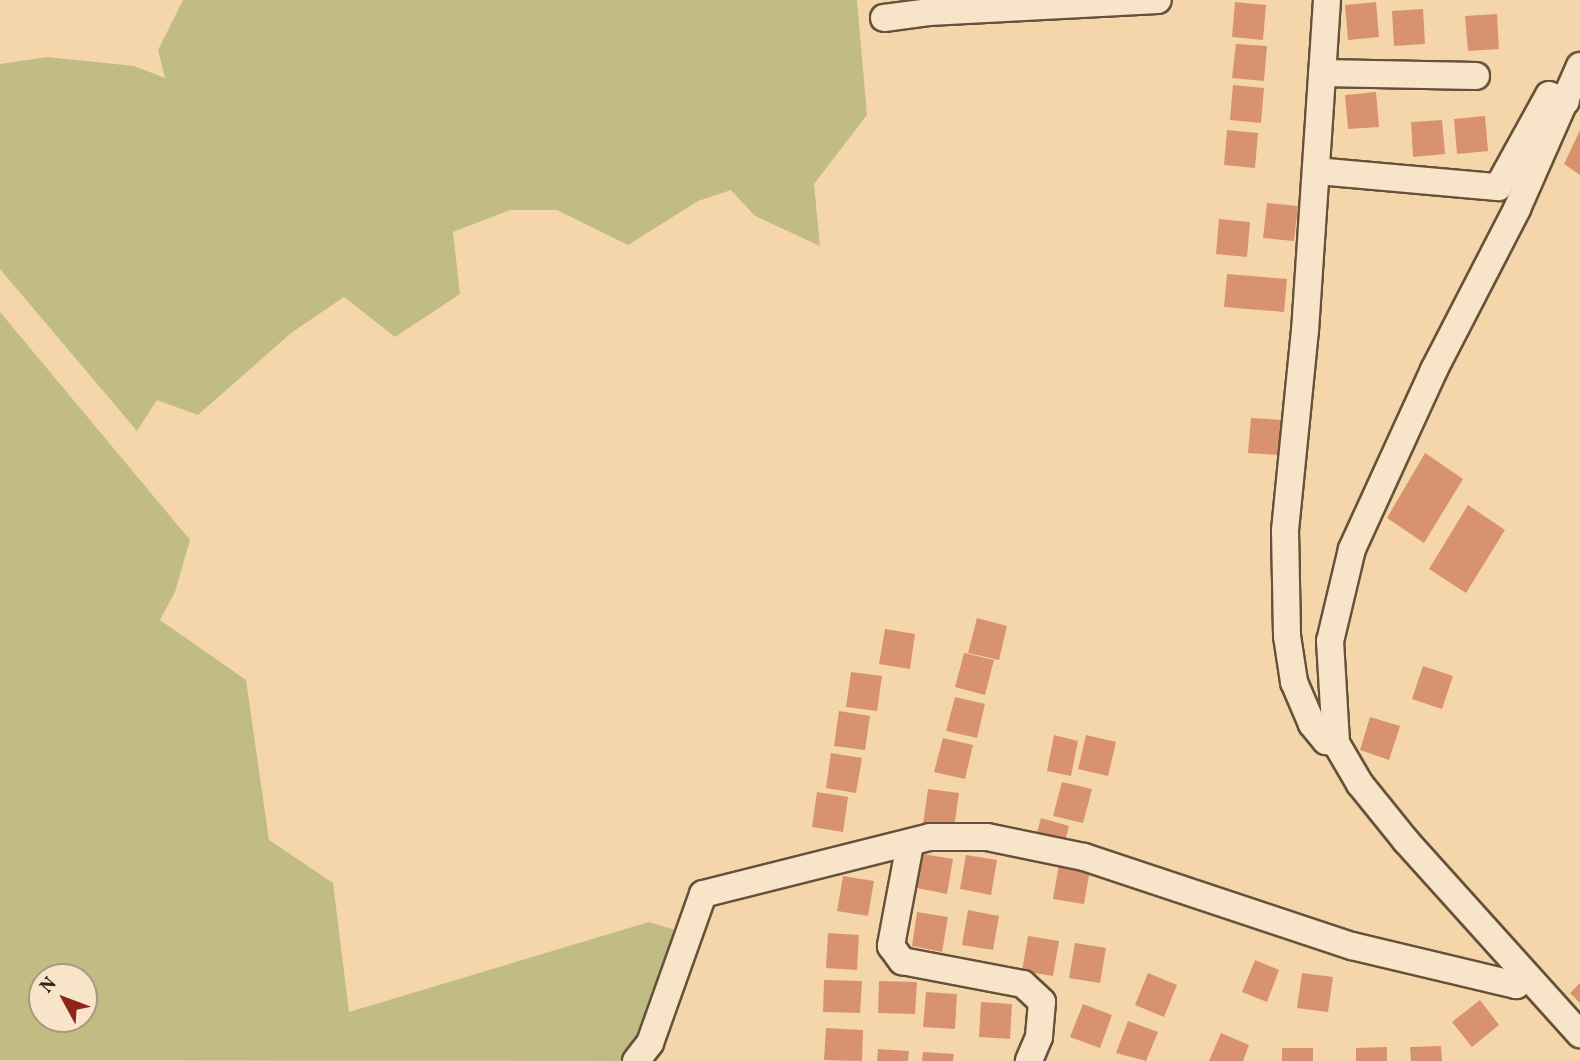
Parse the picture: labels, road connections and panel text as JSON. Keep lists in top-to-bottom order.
{
  "north": "top left"
}
